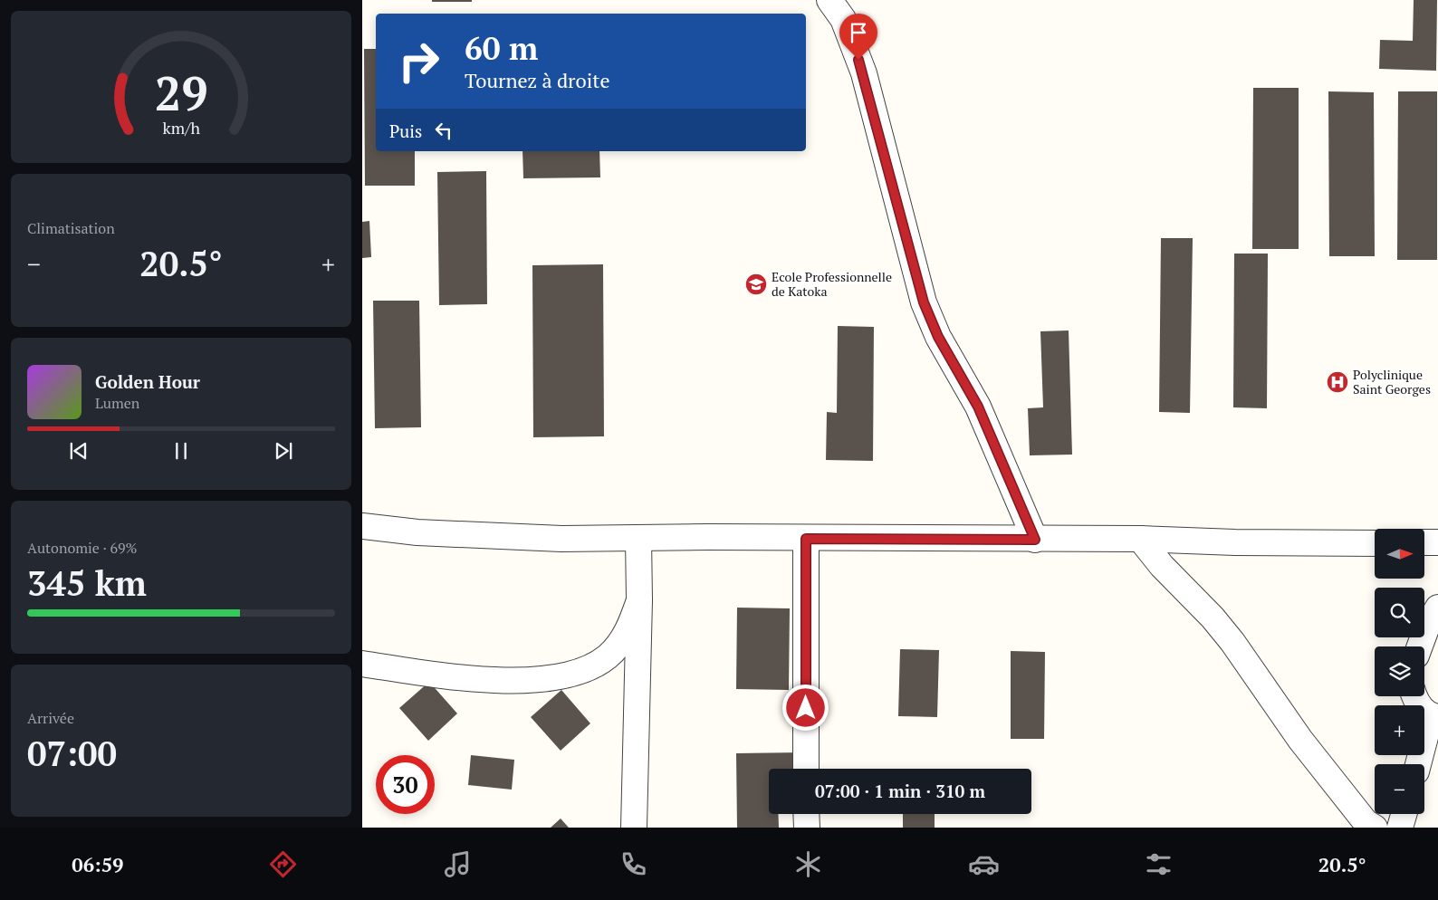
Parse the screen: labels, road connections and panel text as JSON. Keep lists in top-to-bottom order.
{
  "places": {
    "school or university": ["Ecole Professionnelle de Katoka"],
    "hospital": ["Polyclinique Saint Georges"]
  },
  "north": "right",
  "page": {
    "turn": ["60 m", "Tournez à droite"],
    "then": "Puis",
    "tile": [
      "Climatisation",
      ["Autonomie · 69%", "345 km"],
      ["Arrivée", "07:00"]
    ],
    "heat": ["−", "20.5°", "+"],
    "song": ["Golden Hour", "Lumen"],
    "map_buttons": ["+", "−"],
    "limit": "30",
    "trip": "07:00 · 1 min · 310 m",
    "tabs": ["06:59", "20.5°"],
    "gauge": ["29", "km/h"]
  }
}
